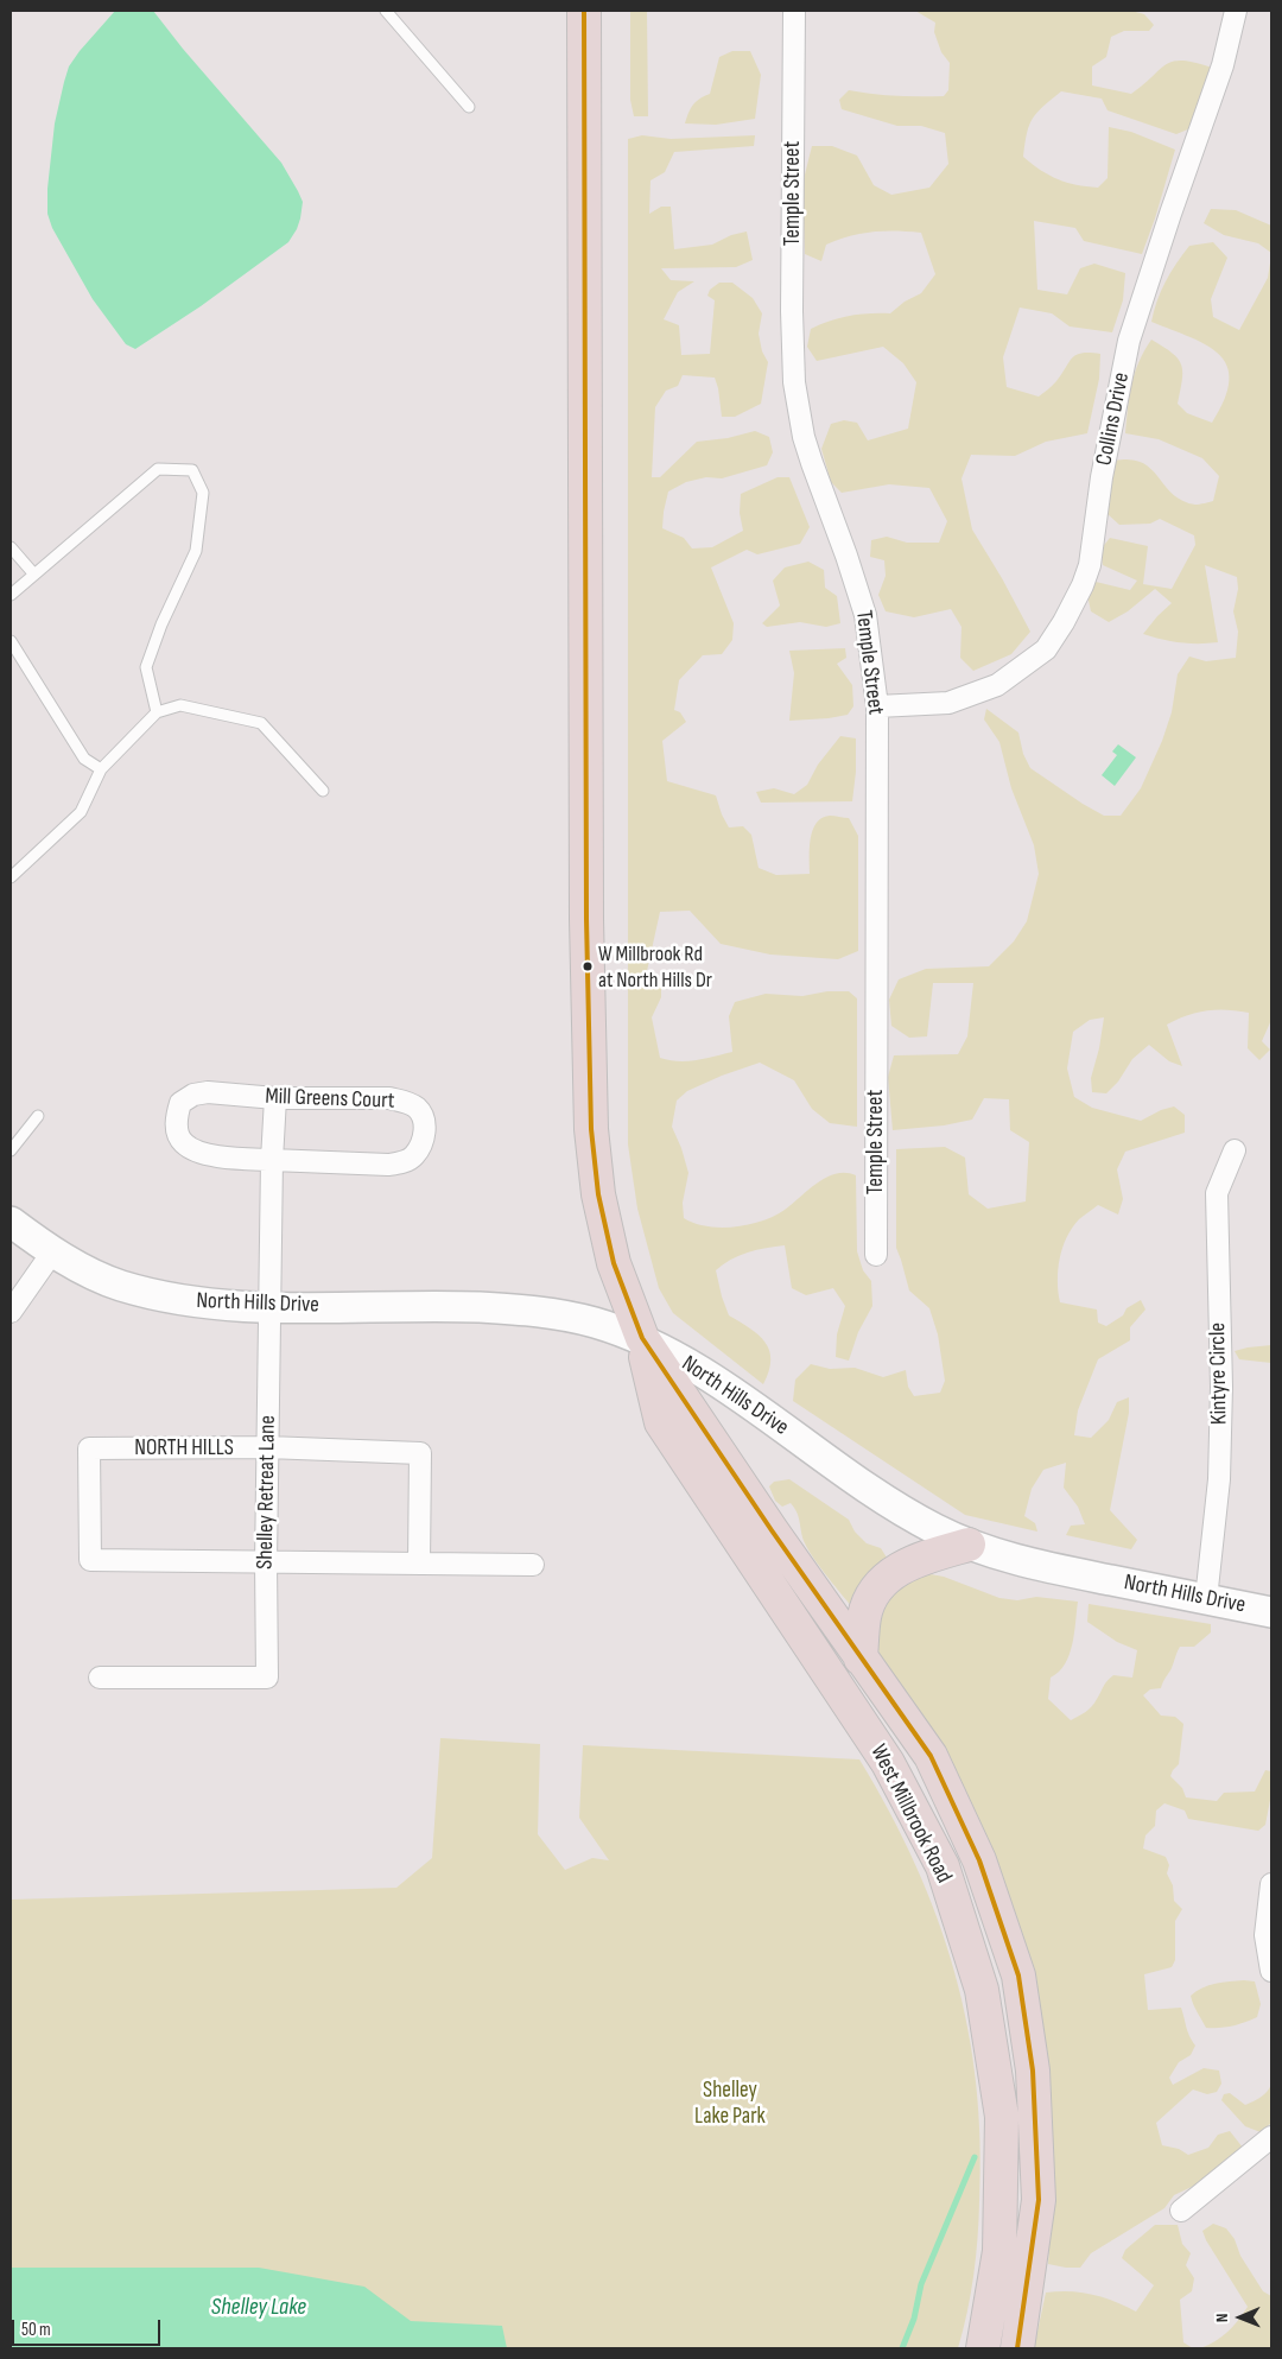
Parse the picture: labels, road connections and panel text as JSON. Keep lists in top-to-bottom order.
{
  "streets": {
    "main road": ["North Hills Drive", "West Millbrook Road"],
    "street": [
      "Temple Street",
      "Collins Drive",
      "Mill Greens Court",
      "Kintyre Circle",
      "NORTH HILLS",
      "Shelley Retreat Lane"
    ]
  },
  "crossings": [
    ["Temple Street", "Collins Drive"],
    ["North Hills Drive", "Kintyre Circle"],
    ["North Hills Drive", "Shelley Retreat Lane"],
    ["North Hills Drive", "West Millbrook Road"],
    ["NORTH HILLS", "Shelley Retreat Lane"]
  ],
  "water": ["Shelley Lake"],
  "parks": ["Shelley Lake Park"],
  "places": ["W Millbrook Rd at North Hills Dr"],
  "scale_bar": "50 m",
  "north": "left"
}
